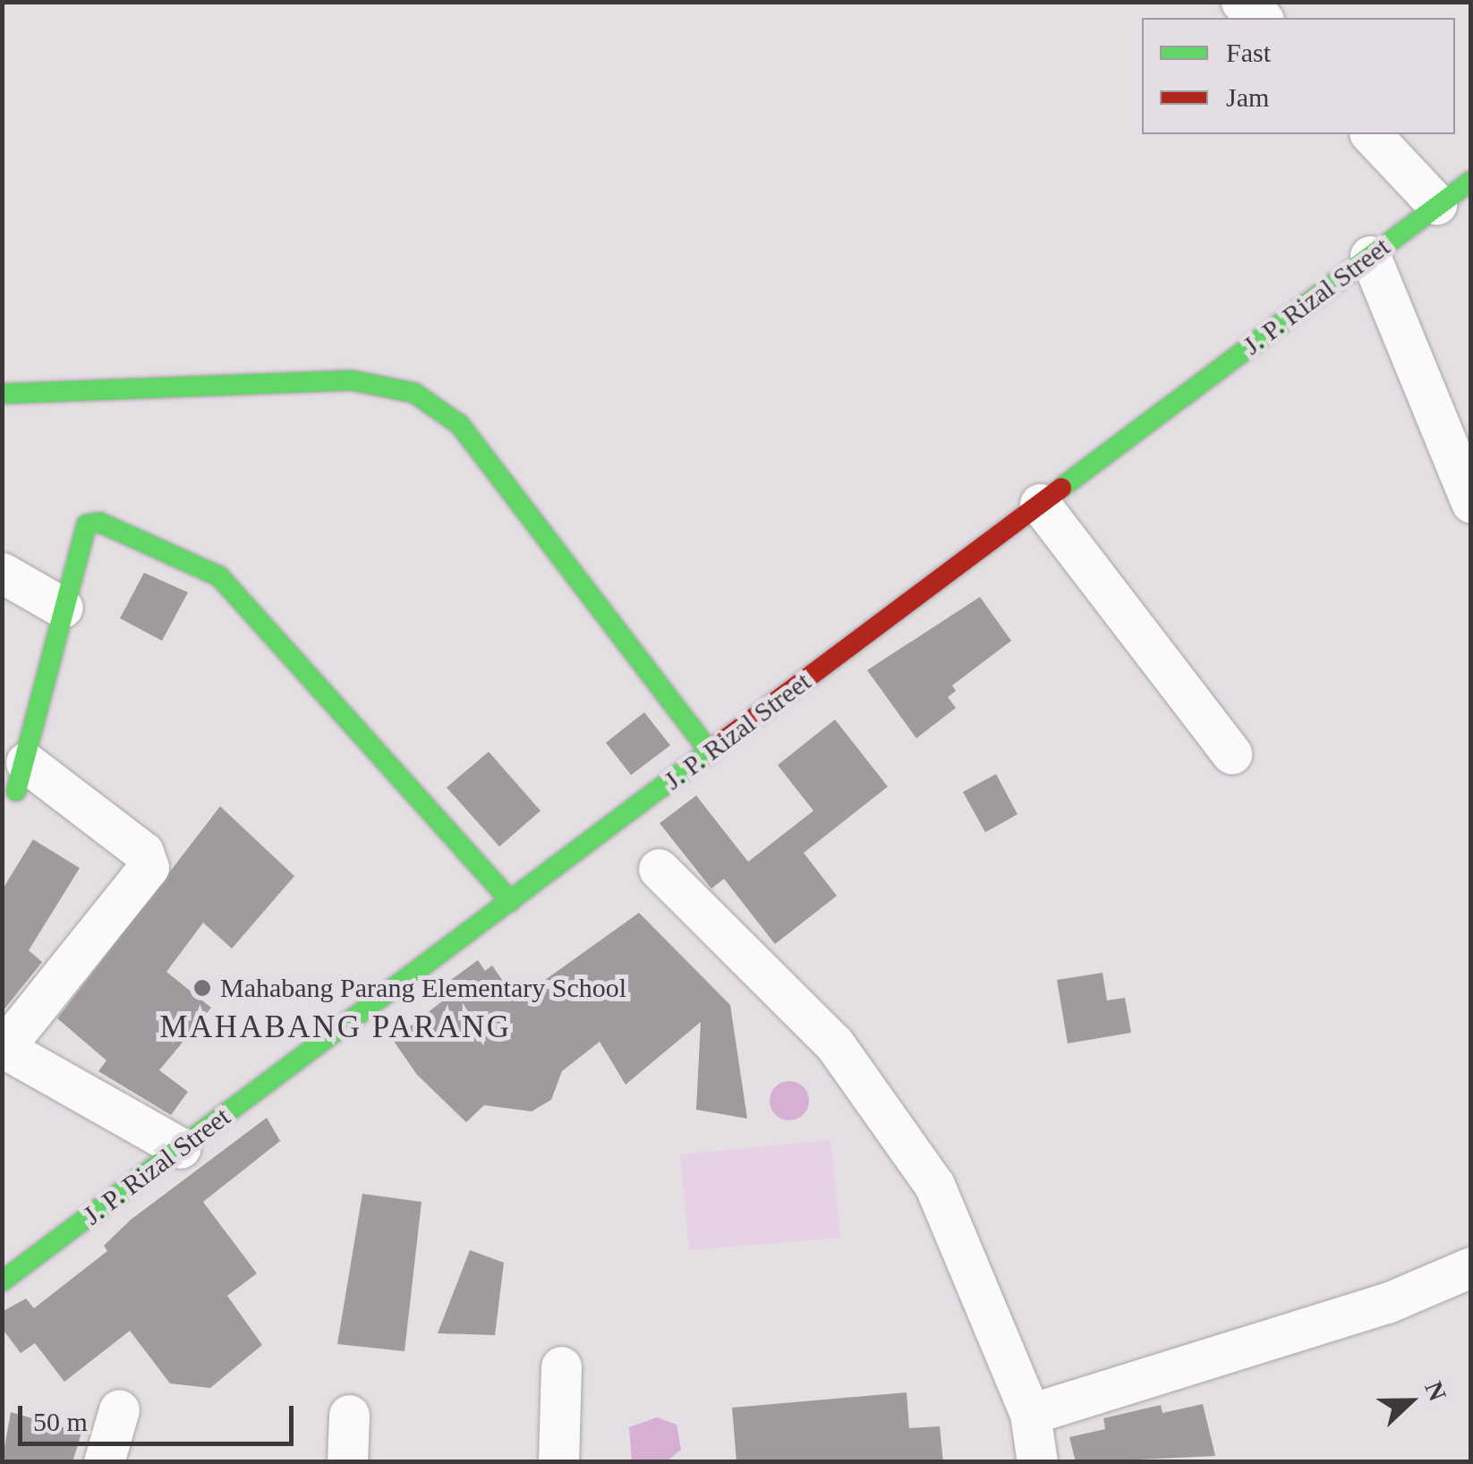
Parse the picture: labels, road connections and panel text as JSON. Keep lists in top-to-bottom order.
{
  "streets": {
    "main road": ["J. P. Rizal Street"]
  },
  "districts": ["MAHABANG PARANG"],
  "places": ["Mahabang Parang Elementary School"],
  "legend": ["Fast", "Jam"],
  "scale_bar": "50 m",
  "north": "right"
}
